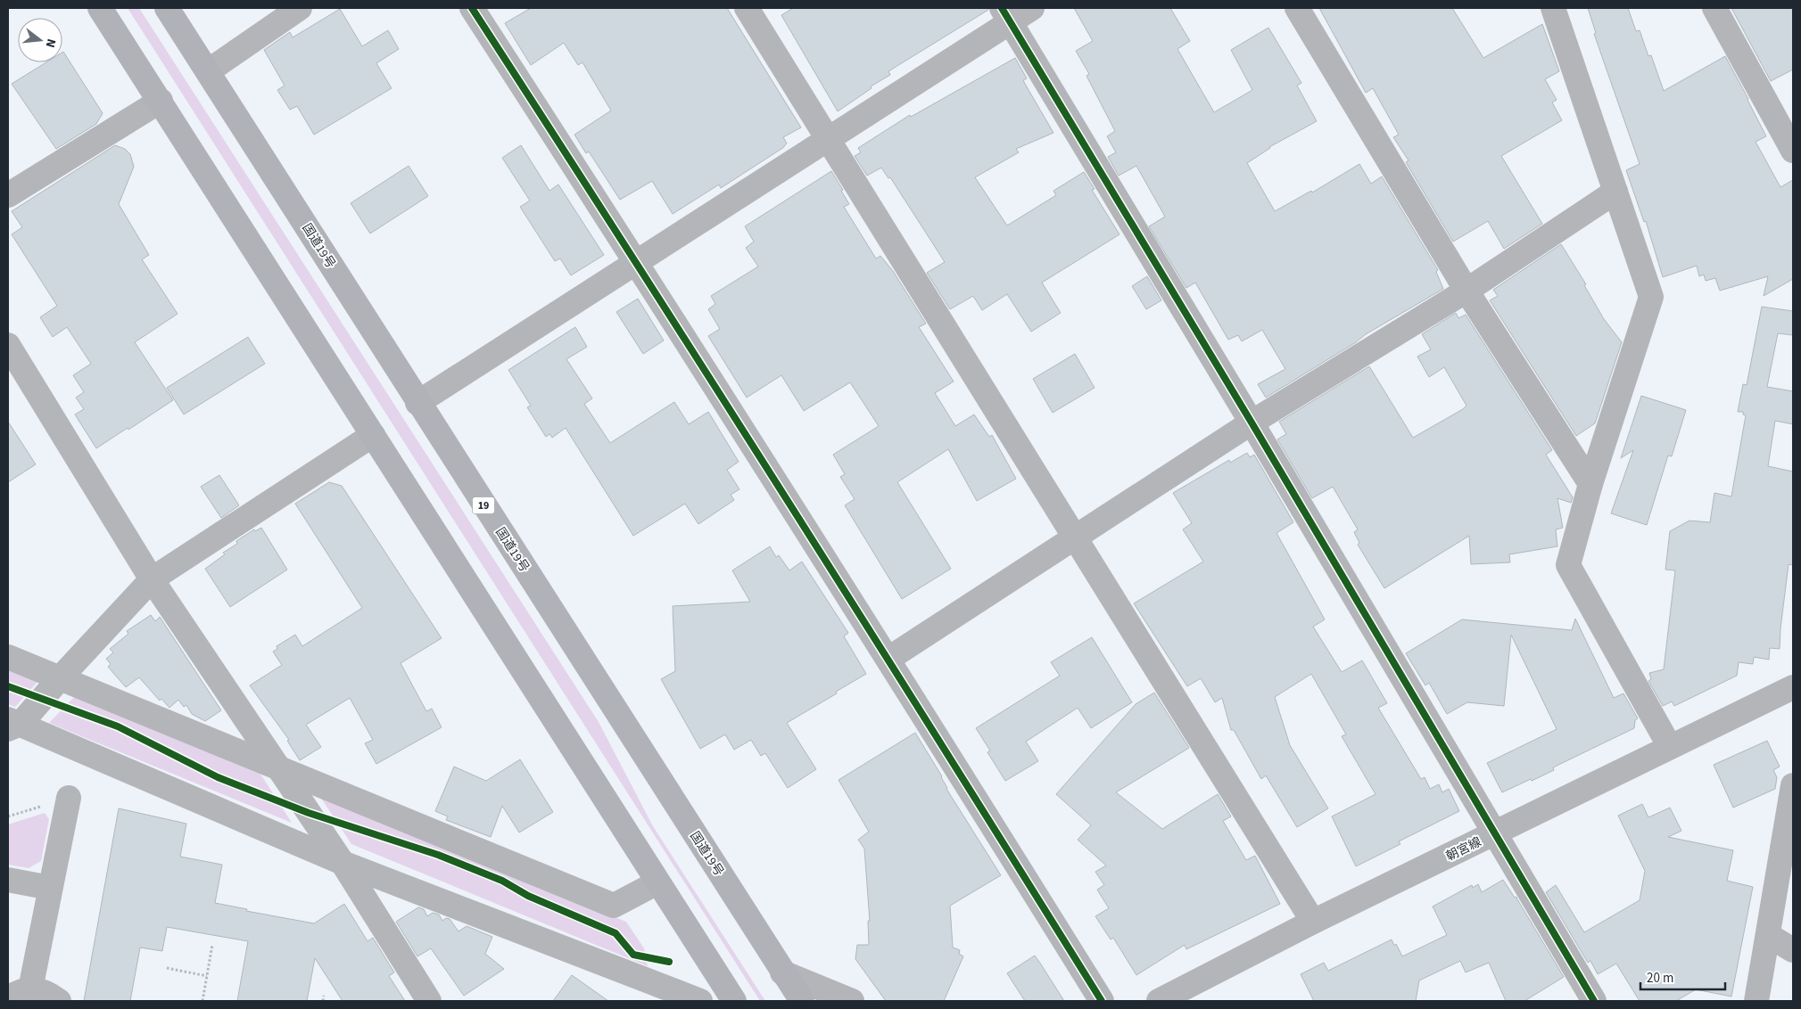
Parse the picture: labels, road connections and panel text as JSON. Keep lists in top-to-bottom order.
{
  "streets": {
    "highway": ["国道19号", "19"],
    "street": ["朝宮線"]
  },
  "scale_bar": "20 m",
  "north": "right"
}
